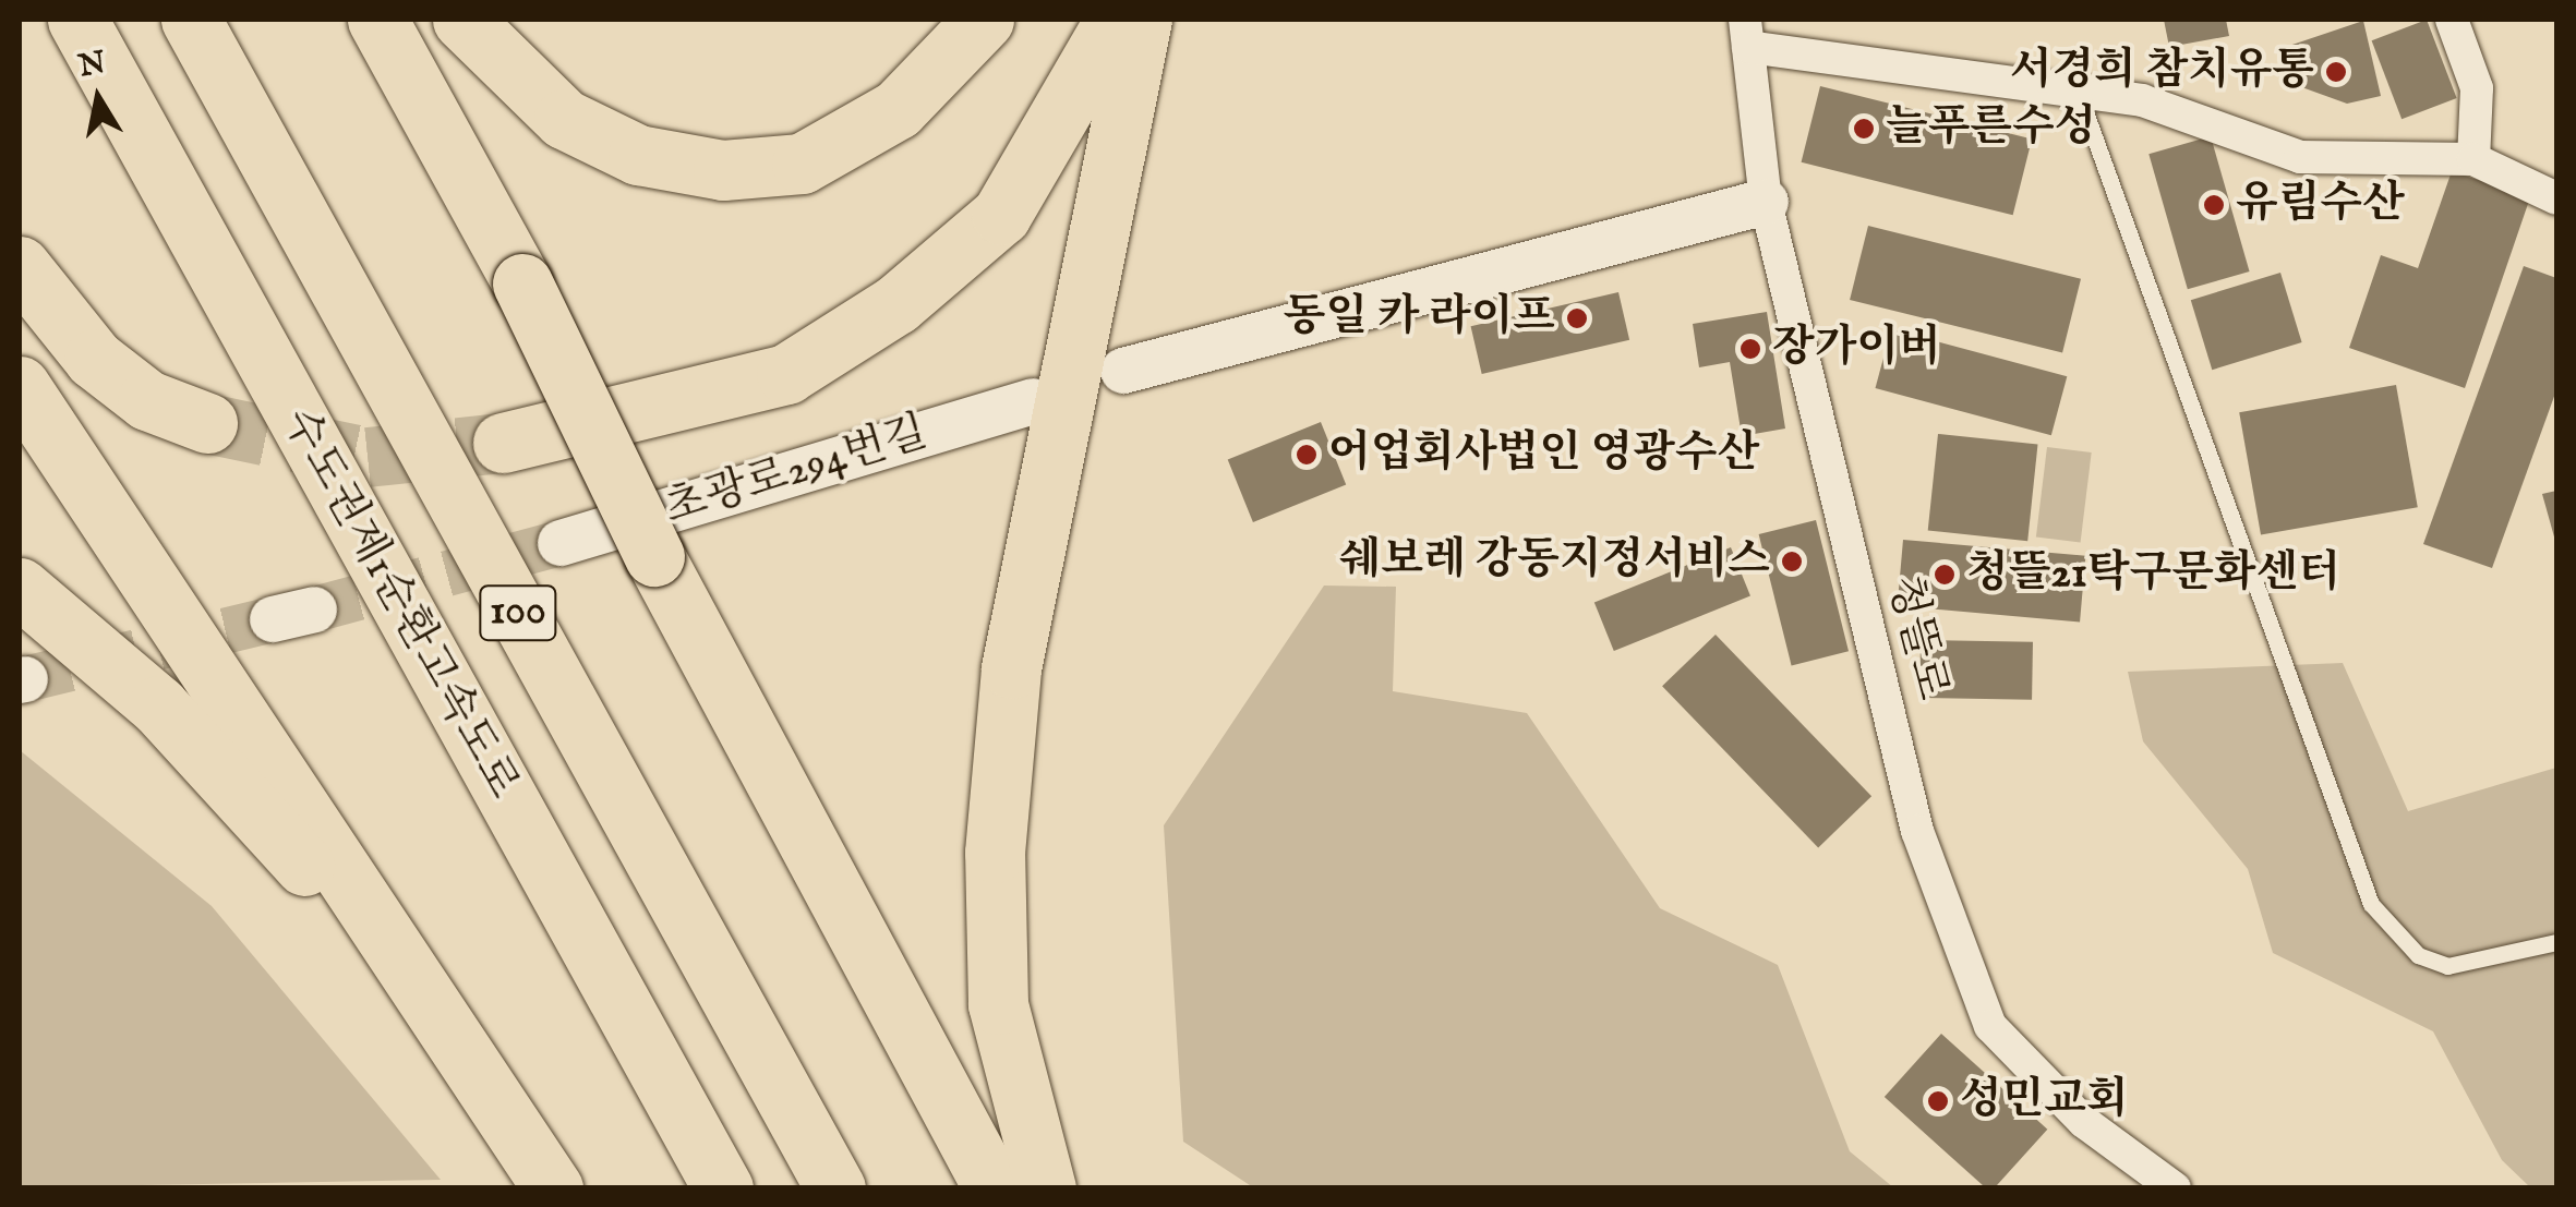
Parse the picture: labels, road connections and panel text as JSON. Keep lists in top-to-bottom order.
{
  "streets": {
    "highway": ["수도권제1순환고속도로", "100"],
    "street": ["초광로294번길", "청뜰로"]
  },
  "places": [
    "서경희 참치유통",
    "늘푸른수성",
    "유림수산",
    "동일 카 라이프",
    "장가이버",
    "어업회사법인 영광수산",
    "쉐보레 강동지정서비스",
    "청뜰21탁구문화센터",
    "성민교회"
  ],
  "north": "top"
}
